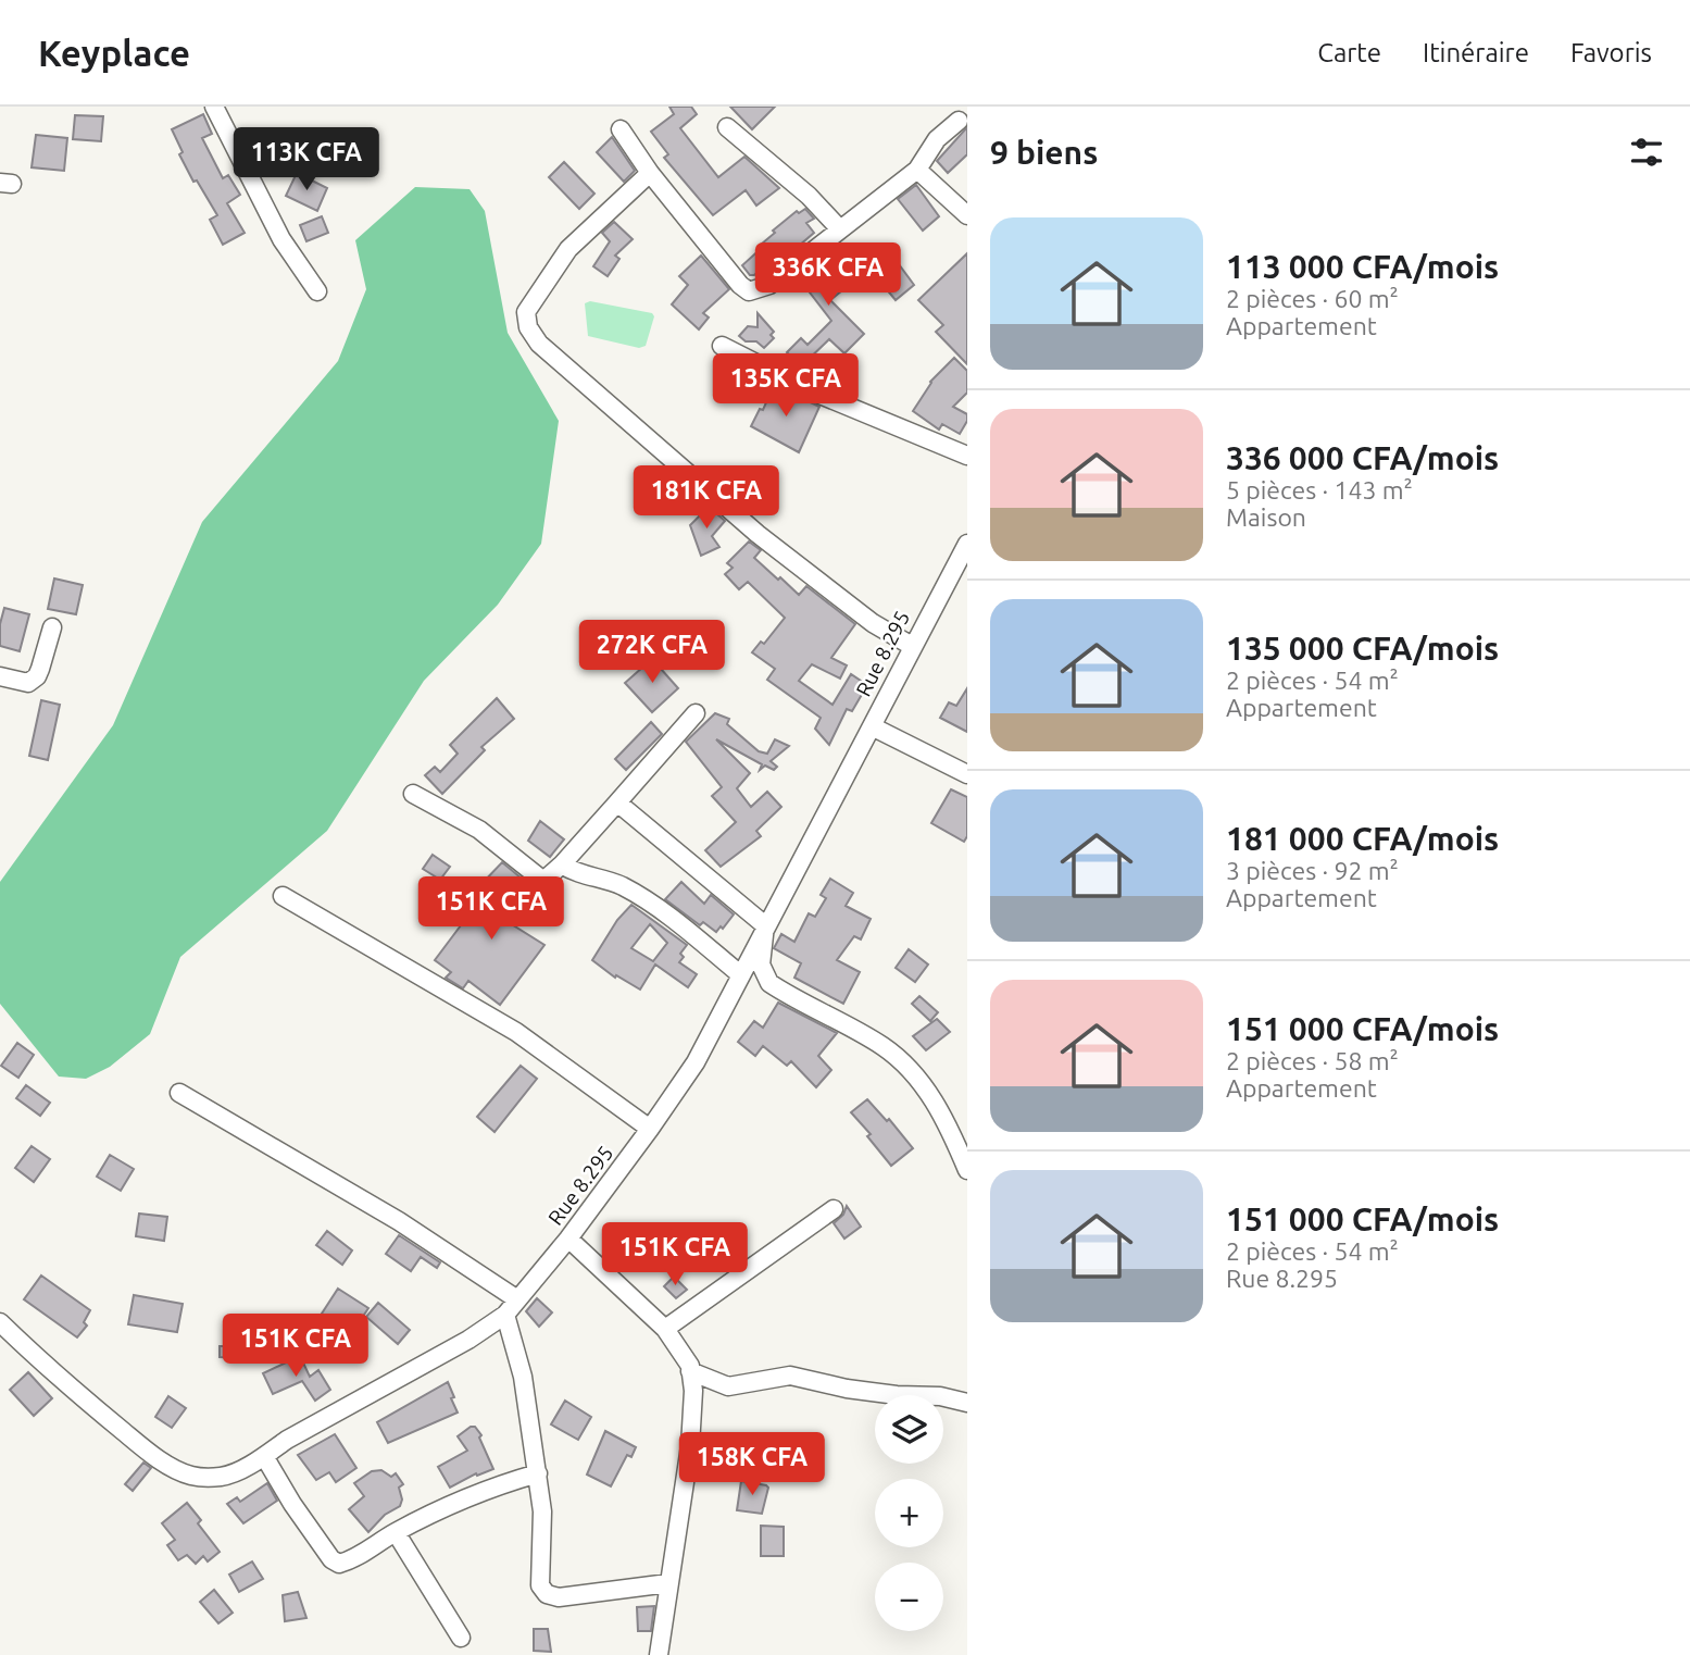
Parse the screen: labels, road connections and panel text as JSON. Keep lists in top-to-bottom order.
{
  "streets": {
    "street": ["Rue 8.295"]
  },
  "page": {
    "header": "Keyplace",
    "nav": ["Carte", "Itinéraire", "Favoris"],
    "heading": "9 biens",
    "price": [
      "113K CFA",
      "336K CFA",
      "135K CFA",
      "181K CFA",
      "272K CFA",
      "151K CFA",
      "151K CFA",
      "151K CFA",
      "158K CFA"
    ],
    "list": [
      {
        "name": "113 000 CFA/mois",
        "note": "2 pièces · 60 m² · Appartement"
      },
      {
        "name": "336 000 CFA/mois",
        "note": "5 pièces · 143 m² · Maison"
      },
      {
        "name": "135 000 CFA/mois",
        "note": "2 pièces · 54 m² · Appartement"
      },
      {
        "name": "181 000 CFA/mois",
        "note": "3 pièces · 92 m² · Appartement"
      },
      {
        "name": "151 000 CFA/mois",
        "note": "2 pièces · 58 m² · Appartement"
      },
      {
        "name": "151 000 CFA/mois",
        "note": "2 pièces · 54 m² · Rue 8.295"
      }
    ],
    "map_buttons": ["+", "−"]
  }
}
